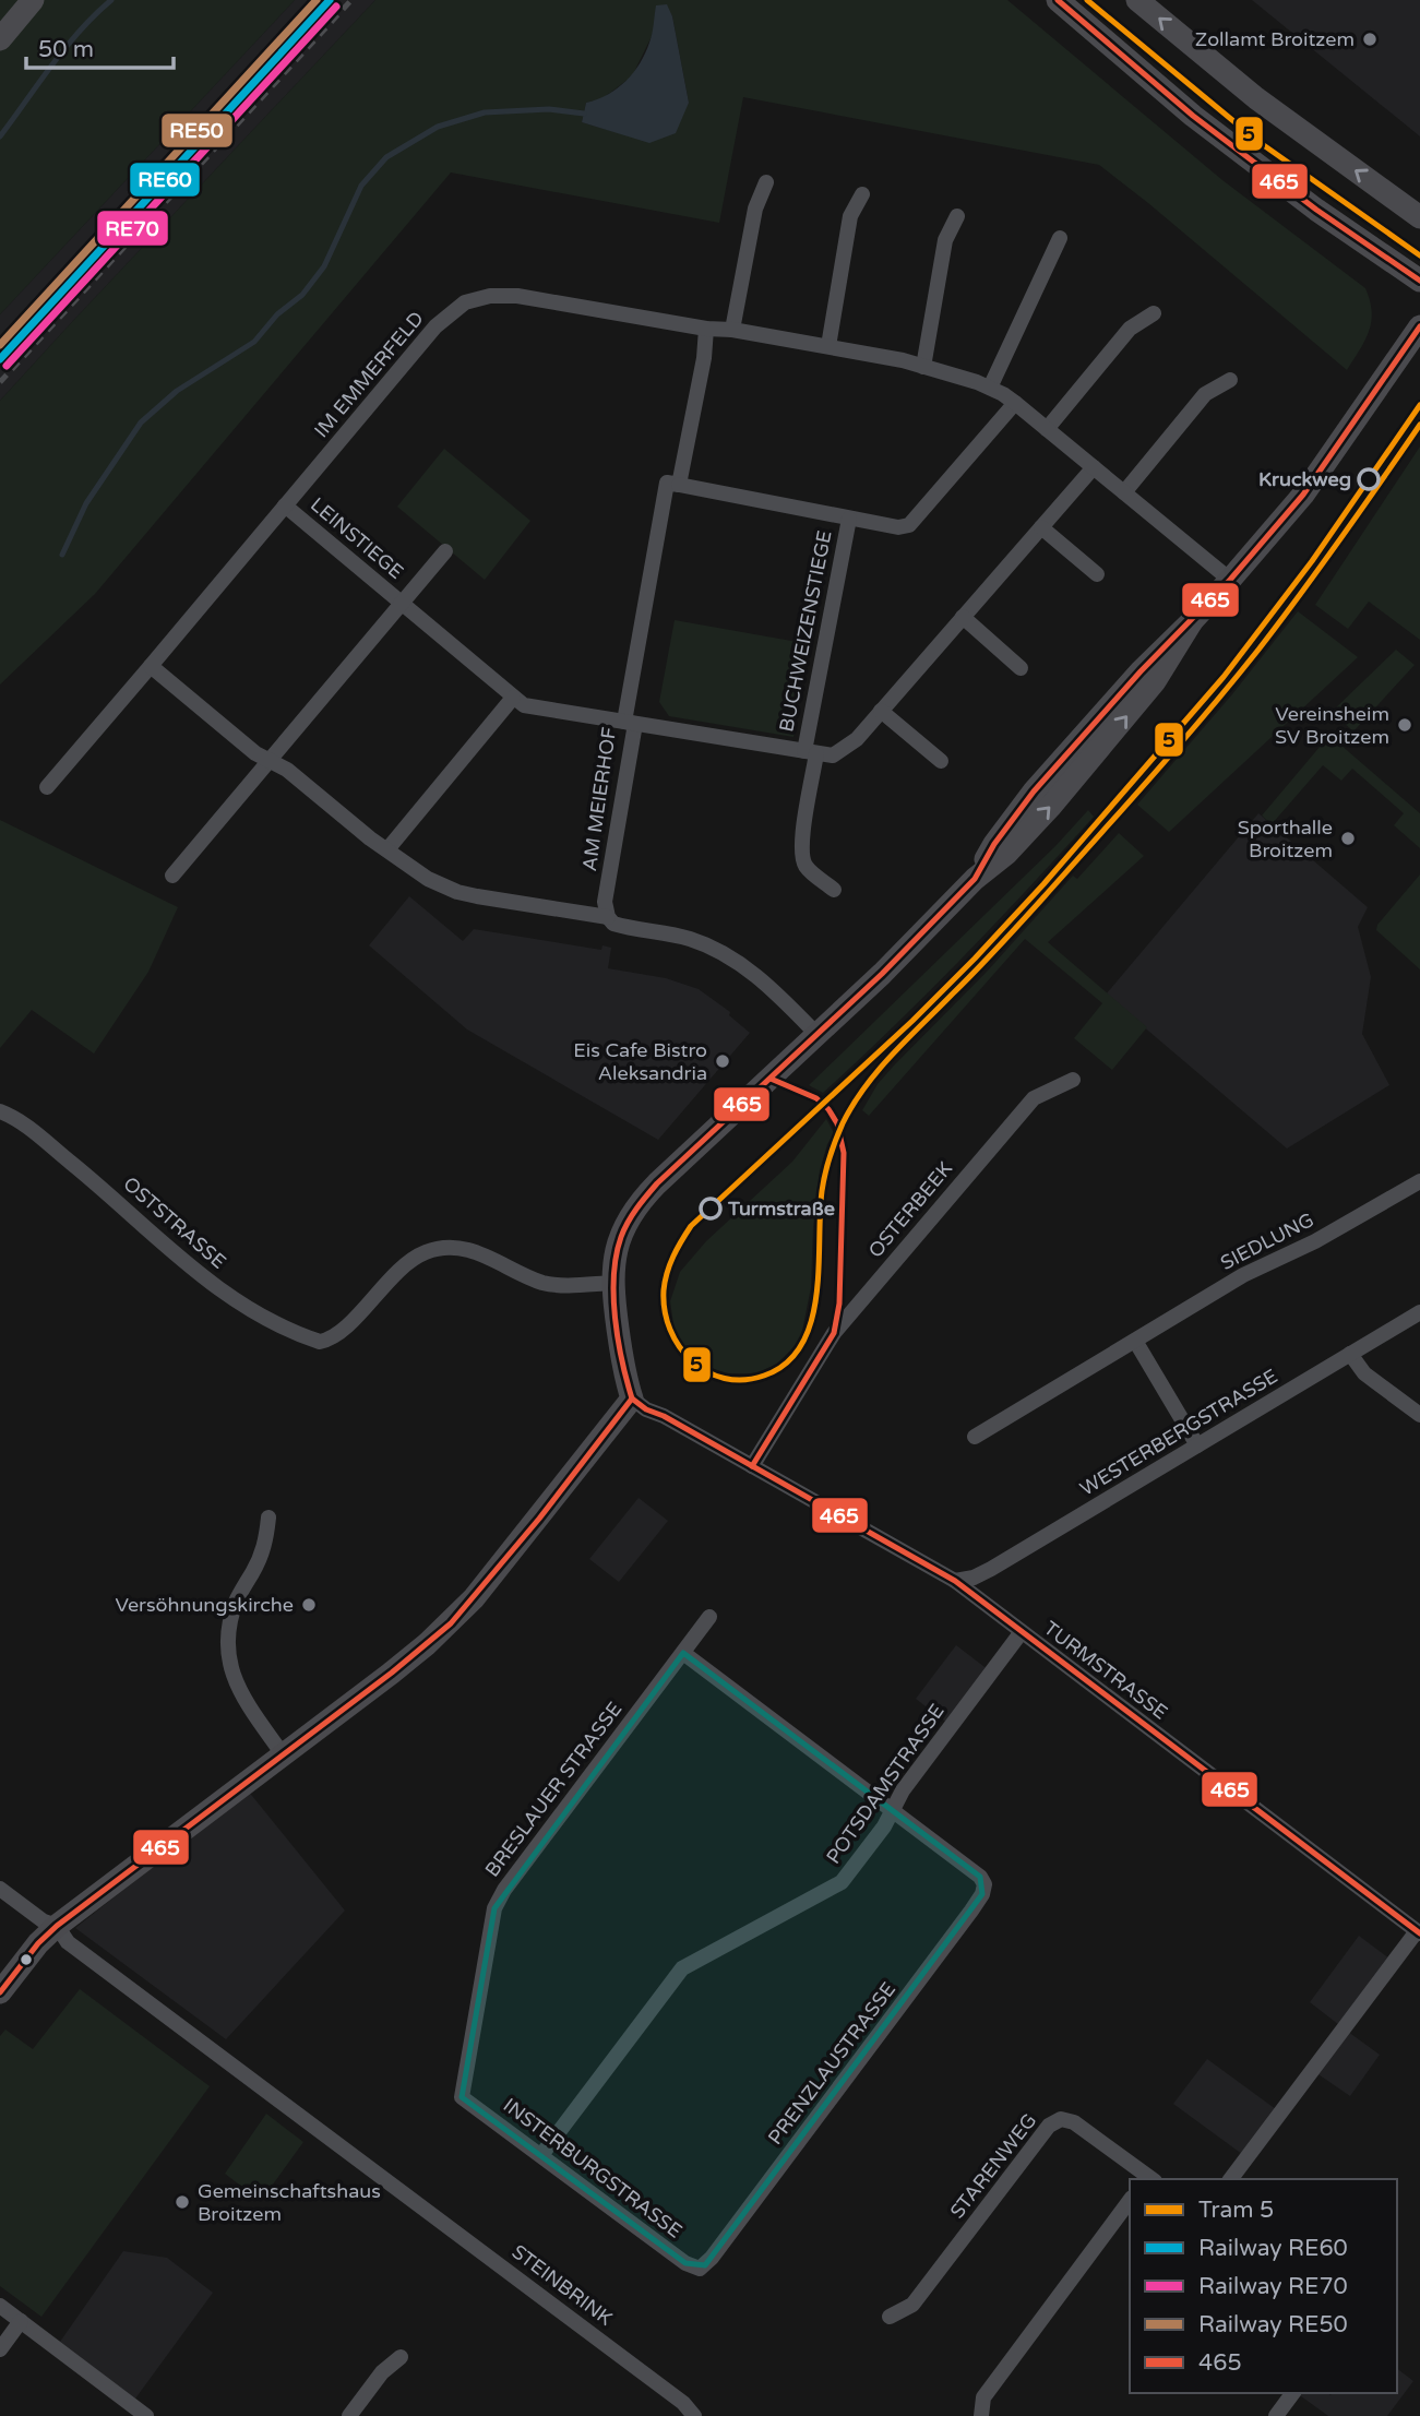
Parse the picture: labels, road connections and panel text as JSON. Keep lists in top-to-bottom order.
{
  "streets": {
    "street": [
      "IM EMMERFELD",
      "LEINSTIEGE",
      "BUCHWEIZENSTIEGE",
      "AM MEIERHOF",
      "OSTERBEEK",
      "OSTSTRASSE",
      "SIEDLUNG",
      "WESTERBERGSTRASSE",
      "TURMSTRASSE",
      "POTSDAMSTRASSE",
      "BRESLAUER STRASSE",
      "PRENZLAUSTRASSE",
      "STARENWEG",
      "INSTERBURGSTRASSE",
      "STEINBRINK"
    ]
  },
  "crossings": [
    ["IM EMMERFELD", "LEINSTIEGE"],
    ["IM EMMERFELD", "BUCHWEIZENSTIEGE"],
    ["IM EMMERFELD", "AM MEIERHOF"],
    ["LEINSTIEGE", "BUCHWEIZENSTIEGE"],
    ["LEINSTIEGE", "AM MEIERHOF"],
    ["BUCHWEIZENSTIEGE", "AM MEIERHOF"],
    ["OSTERBEEK", "TURMSTRASSE"],
    ["WESTERBERGSTRASSE", "TURMSTRASSE"],
    ["TURMSTRASSE", "POTSDAMSTRASSE"],
    ["POTSDAMSTRASSE", "PRENZLAUSTRASSE"],
    ["POTSDAMSTRASSE", "INSTERBURGSTRASSE"],
    ["BRESLAUER STRASSE", "INSTERBURGSTRASSE"],
    ["PRENZLAUSTRASSE", "INSTERBURGSTRASSE"]
  ],
  "places": [
    "Zollamt Broitzem",
    "Kruckweg",
    "Vereinsheim SV Broitzem",
    "Sporthalle Broitzem",
    "Eis Cafe Bistro Aleksandria",
    "Turmstraße",
    "Versöhnungskirche",
    "Gemeinschaftshaus Broitzem"
  ],
  "lines": [
    "tram line 5",
    "rail line RE60",
    "rail line RE50",
    "transit line 465",
    "rail line RE70"
  ],
  "legend": [
    "Tram 5",
    "Railway RE60",
    "Railway RE70",
    "Railway RE50",
    "465"
  ],
  "scale_bar": "50 m"
}
